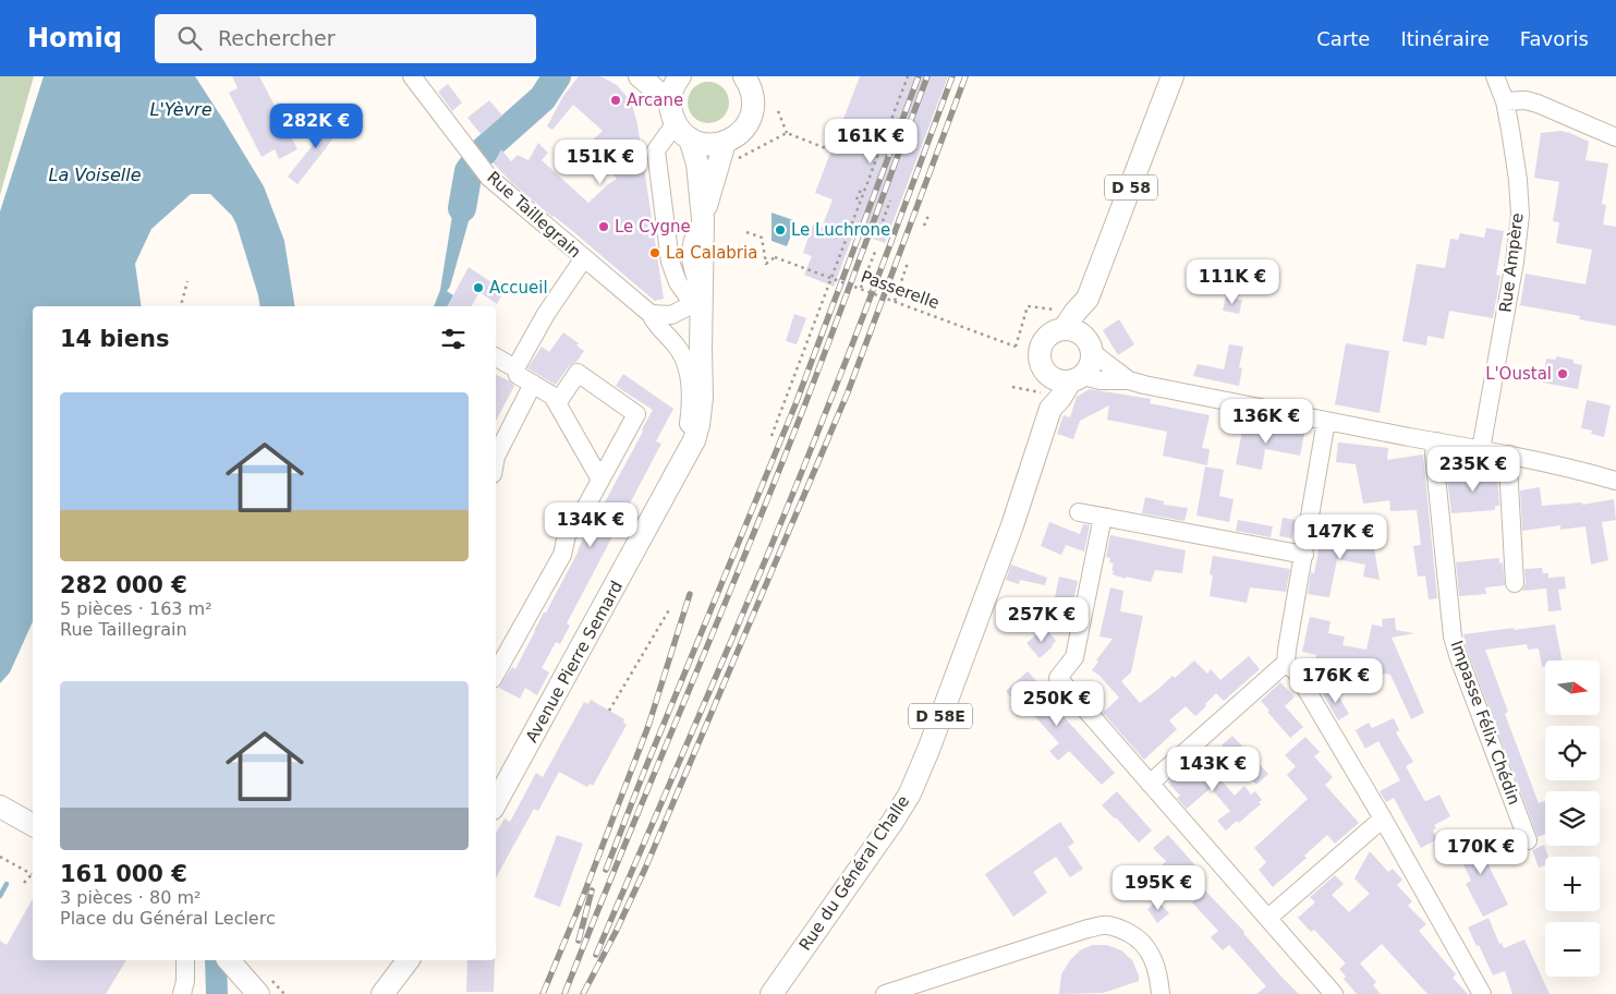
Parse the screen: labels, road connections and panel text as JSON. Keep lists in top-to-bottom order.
{
  "streets": {
    "main road": [
      "D 58",
      "Avenue Pierre Semard",
      "D 58E",
      "Rue du Général Challe"
    ],
    "street": ["Rue Taillegrain", "Rue Ampère", "Impasse Félix Chédin"],
    "path": ["Passerelle"]
  },
  "crossings": [
    ["D 58", "Rue du Général Challe"],
    ["Rue Taillegrain", "Avenue Pierre Semard"]
  ],
  "water": ["L'Yèvre", "La Voiselle"],
  "places": [
    "Arcane",
    "Le Cygne",
    "Le Luchrone",
    "La Calabria",
    "Accueil",
    "L'Oustal"
  ],
  "north": "right",
  "page": {
    "header": "Homiq",
    "search": "Rechercher",
    "nav": ["Carte", "Itinéraire", "Favoris"],
    "price": [
      "282K €",
      "161K €",
      "151K €",
      "111K €",
      "136K €",
      "235K €",
      "134K €",
      "147K €",
      "257K €",
      "176K €",
      "250K €",
      "143K €",
      "170K €",
      "195K €"
    ],
    "heading": "14 biens",
    "list": [
      {
        "name": "282 000 €",
        "note": "5 pièces · 163 m² · Rue Taillegrain"
      },
      {
        "name": "161 000 €",
        "note": "3 pièces · 80 m² · Place du Général Leclerc"
      }
    ],
    "map_buttons": ["+", "−"]
  }
}
